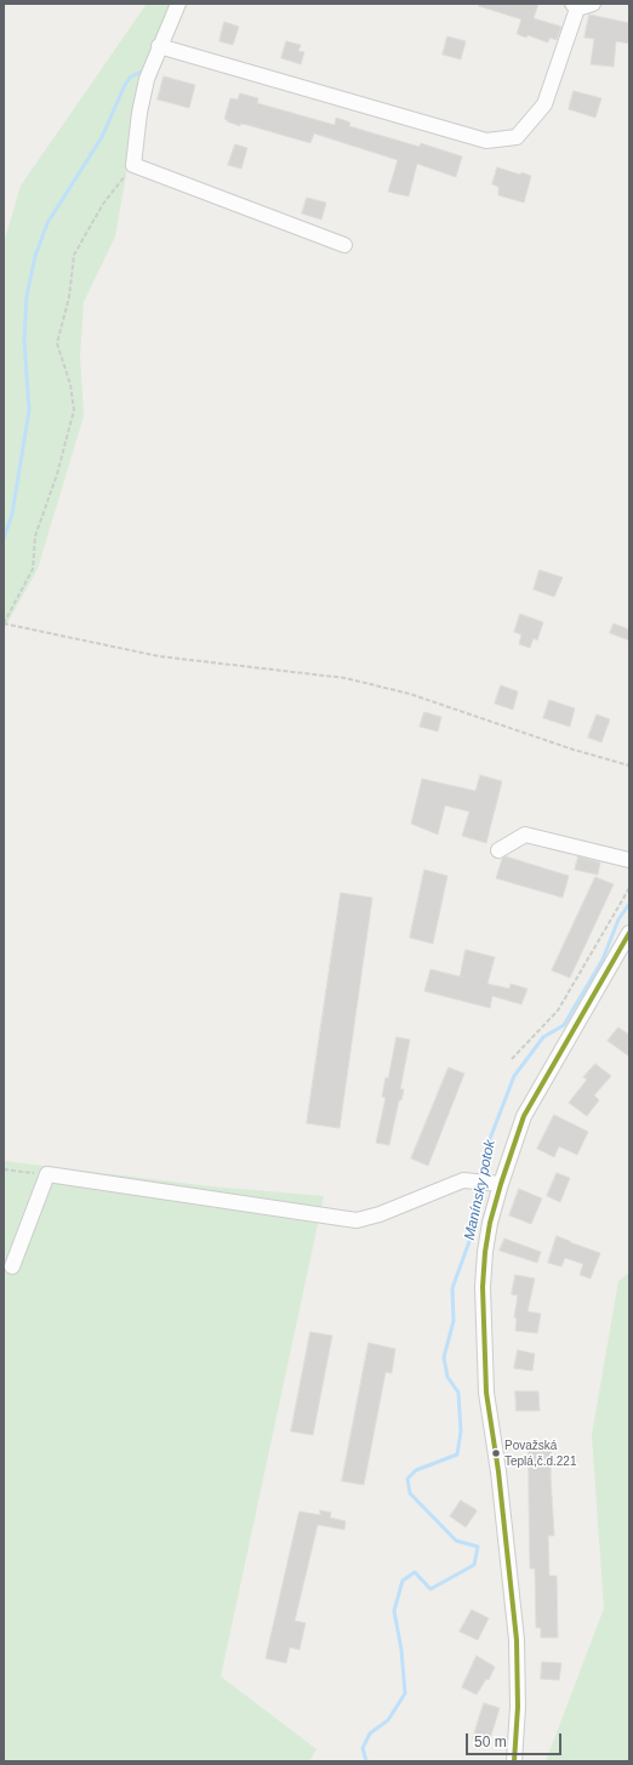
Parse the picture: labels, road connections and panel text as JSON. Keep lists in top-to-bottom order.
{
  "water": ["Manínsky potok"],
  "places": ["Považská Teplá,č.d.221"],
  "scale_bar": "50 m"
}
